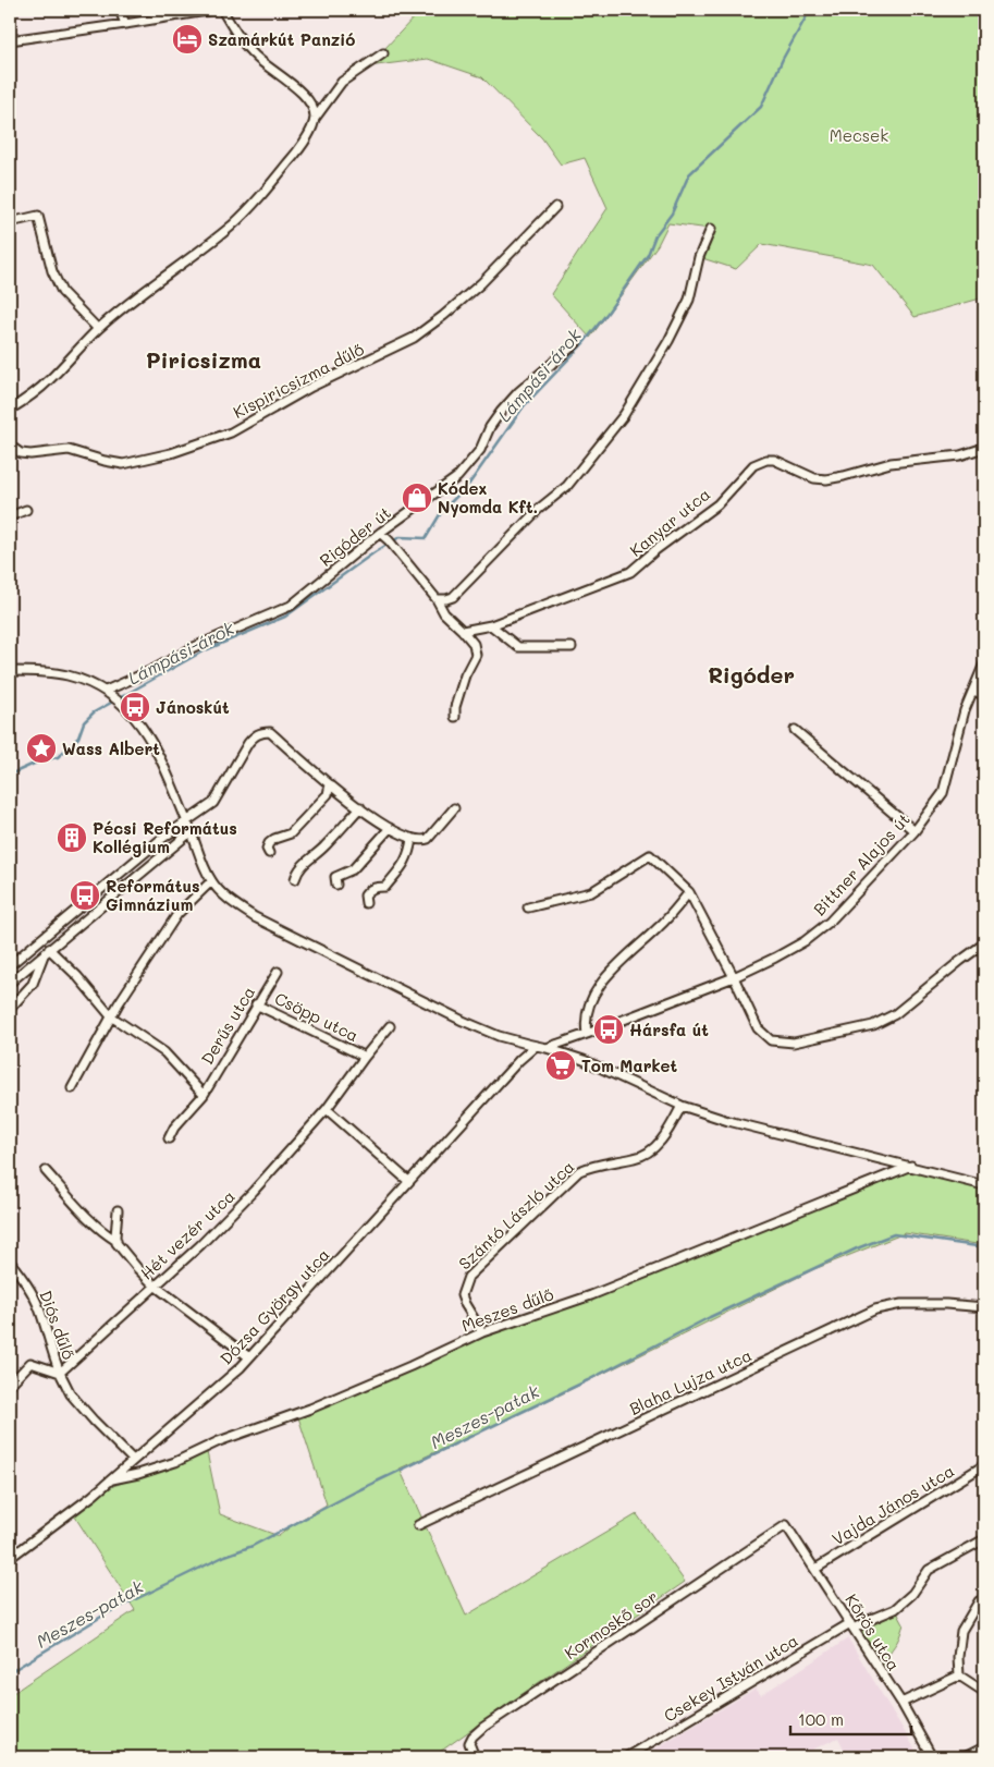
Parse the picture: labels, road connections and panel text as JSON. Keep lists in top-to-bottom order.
{
  "streets": {
    "street": [
      "Kispiricsizma dűlő",
      "Kanyar utca",
      "Rigóder út",
      "Bittner Alajos út",
      "Csöpp utca",
      "Derűs utca",
      "Szántó László utca",
      "Hét vezér utca",
      "Dózsa György utca",
      "Meszes dűlő",
      "Diós dűlő",
      "Blaha Lujza utca",
      "Vajda János utca",
      "Kormoskő sor",
      "Kőrös utca",
      "Csekey István utca"
    ]
  },
  "crossings": [
    ["Csöpp utca", "Derűs utca"],
    ["Csöpp utca", "Hét vezér utca"],
    ["Szántó László utca", "Meszes dűlő"],
    ["Hét vezér utca", "Diós dűlő"],
    ["Dózsa György utca", "Meszes dűlő"],
    ["Dózsa György utca", "Diós dűlő"],
    ["Vajda János utca", "Kőrös utca"],
    ["Kormoskő sor", "Kőrös utca"],
    ["Kőrös utca", "Csekey István utca"]
  ],
  "districts": ["Piricsizma", "Rigóder"],
  "water": ["Lámpási-árok", "Meszes-patak"],
  "parks": ["Mecsek"],
  "places": {
    "hotel": ["Szamárkút Panzió"],
    "shop": ["Kódex Nyomda Kft."],
    "bus stop": ["Jánoskút", "Református Gimnázium", "Hársfa út"],
    "place": ["Wass Albert"],
    "building": ["Pécsi Református Kollégium"],
    "supermarket": ["Tom Market"]
  },
  "scale_bar": "100 m"
}
